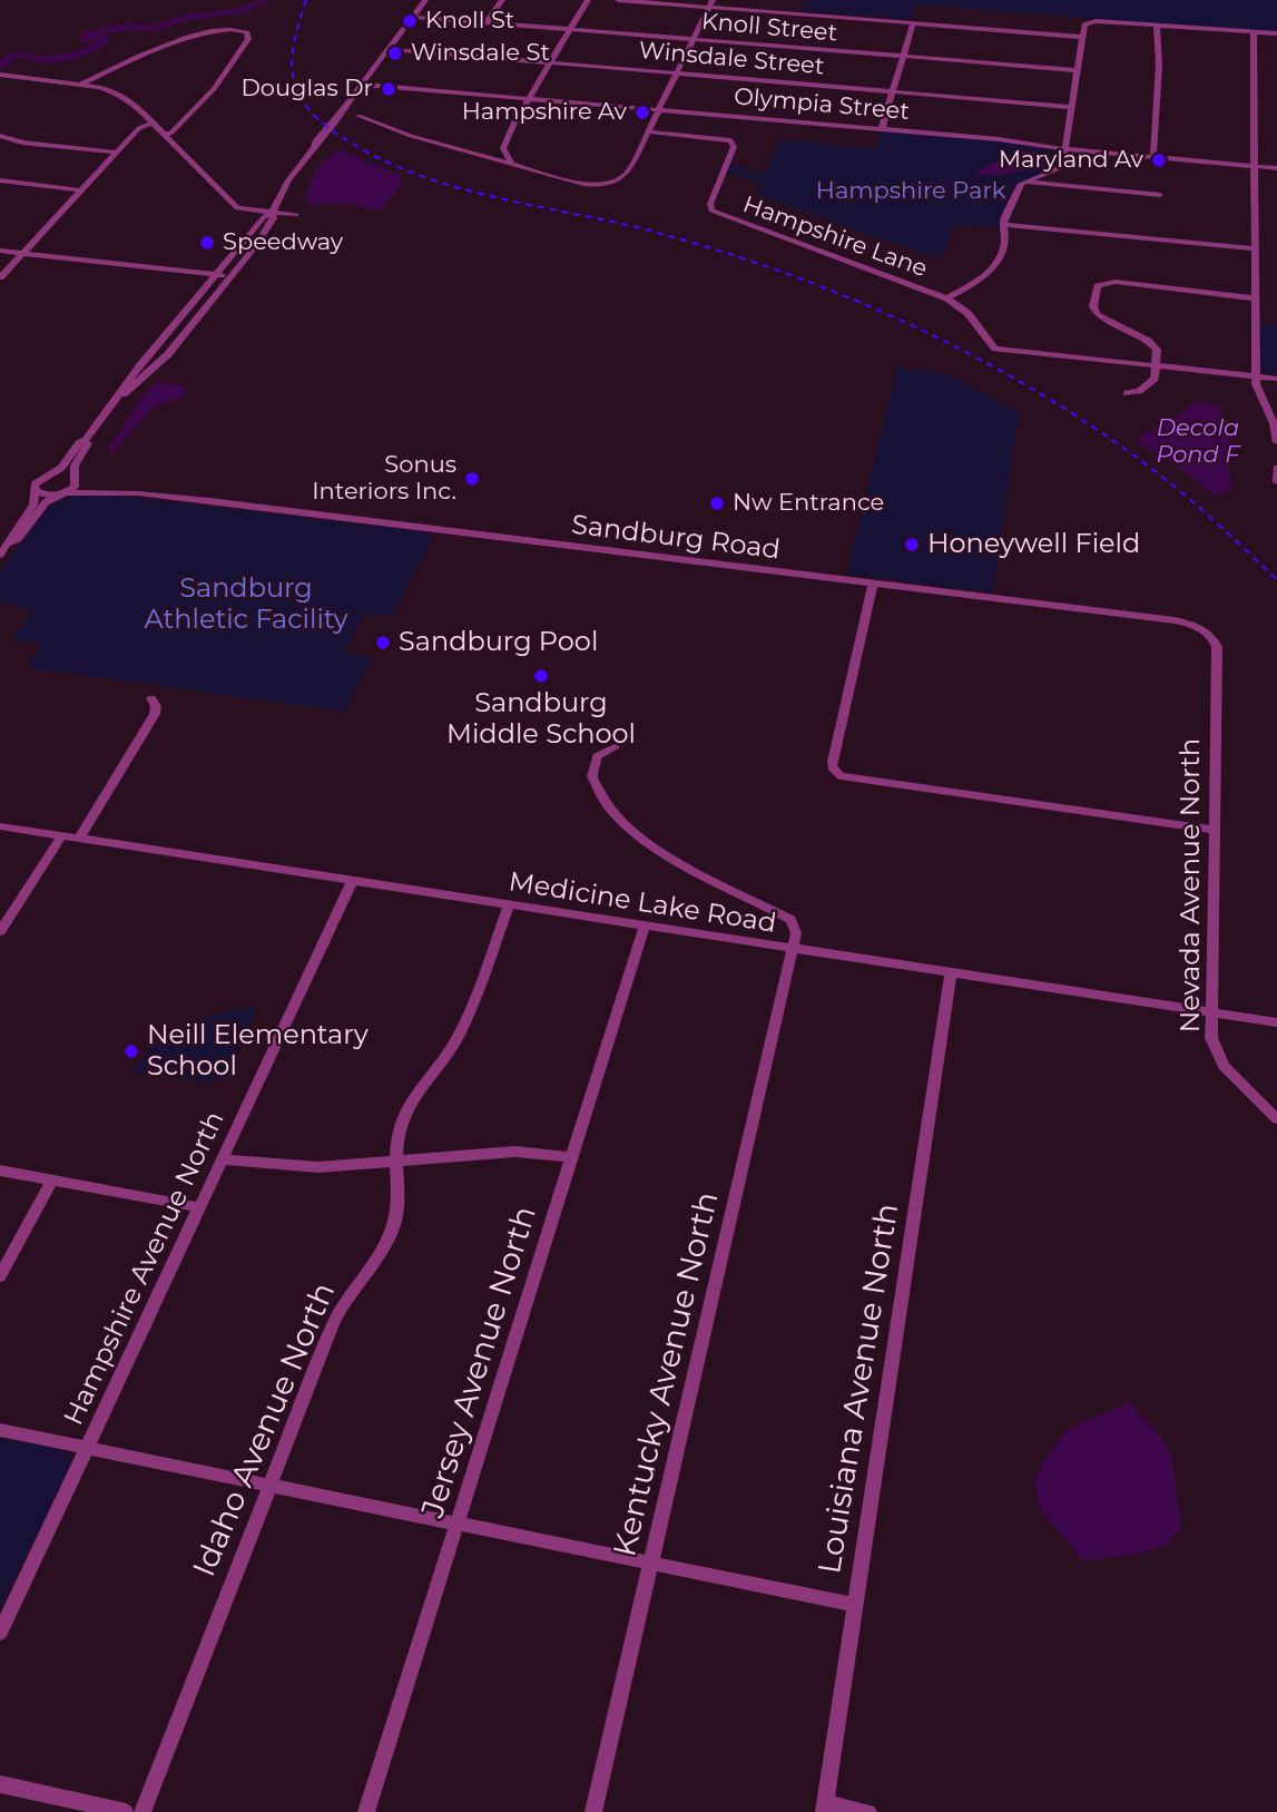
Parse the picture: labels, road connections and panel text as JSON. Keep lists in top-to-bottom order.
{
  "streets": {
    "street": [
      "Knoll Street",
      "Winsdale Street",
      "Olympia Street",
      "Hampshire Lane",
      "Sandburg Road",
      "Nevada Avenue North",
      "Medicine Lake Road",
      "Hampshire Avenue North",
      "Jersey Avenue North",
      "Kentucky Avenue North",
      "Louisiana Avenue North",
      "Idaho Avenue North"
    ]
  },
  "crossings": [
    ["Sandburg Road", "Nevada Avenue North"],
    ["Nevada Avenue North", "Medicine Lake Road"],
    ["Medicine Lake Road", "Hampshire Avenue North"],
    ["Medicine Lake Road", "Jersey Avenue North"],
    ["Medicine Lake Road", "Kentucky Avenue North"],
    ["Medicine Lake Road", "Louisiana Avenue North"],
    ["Medicine Lake Road", "Idaho Avenue North"]
  ],
  "water": ["Decola Pond F"],
  "parks": ["Hampshire Park", "Sandburg Athletic Facility"],
  "places": [
    "Knoll St",
    "Winsdale St",
    "Douglas Dr",
    "Hampshire Av",
    "Maryland Av",
    "Speedway",
    "Sonus Interiors Inc.",
    "Nw Entrance",
    "Honeywell Field",
    "Sandburg Pool",
    "Sandburg Middle School",
    "Neill Elementary School"
  ]
}
